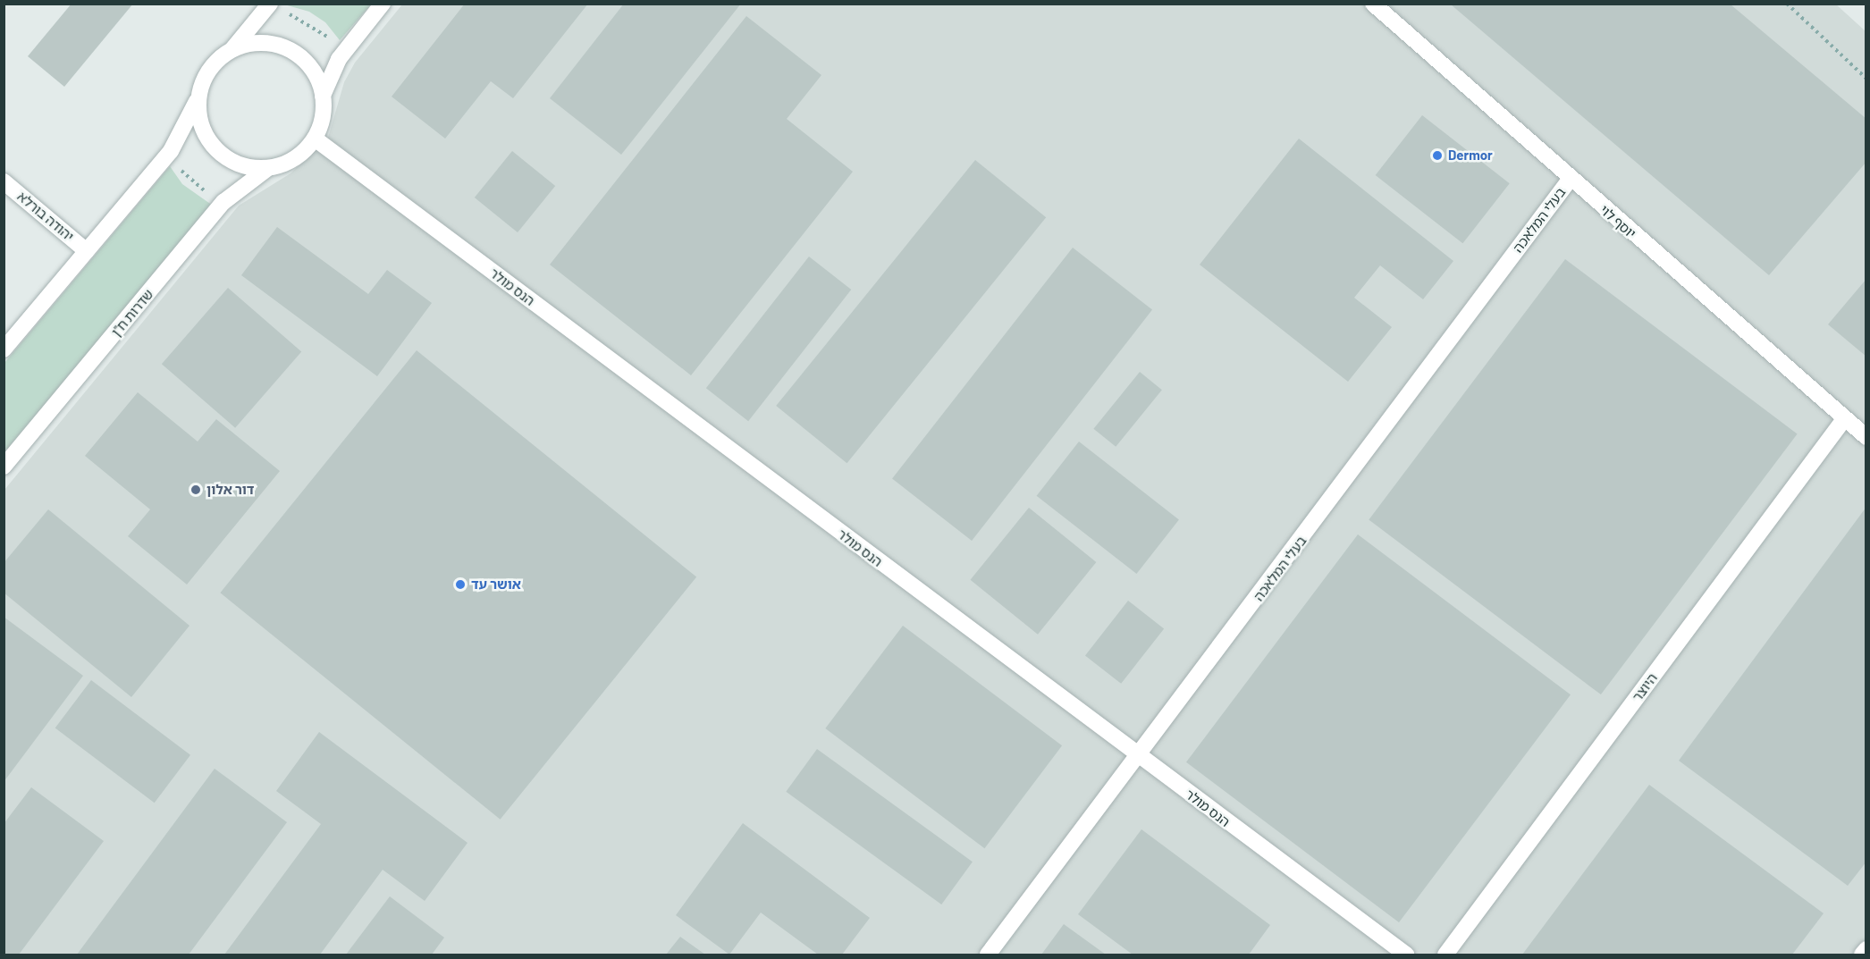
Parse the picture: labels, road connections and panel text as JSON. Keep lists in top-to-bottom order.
{
  "streets": {
    "street": [
      "יהודה בורלא",
      "בעלי המלאכה",
      "יוסף לוי",
      "הנס מולר",
      "שדרות ח\"ן",
      "היוצר"
    ]
  },
  "crossings": [
    ["בעלי המלאכה", "יוסף לוי"],
    ["בעלי המלאכה", "הנס מולר"],
    ["יוסף לוי", "היוצר"],
    ["הנס מולר", "שדרות ח\"ן"]
  ],
  "places": ["Dermor", "דור אלון", "אושר עד"]
}
